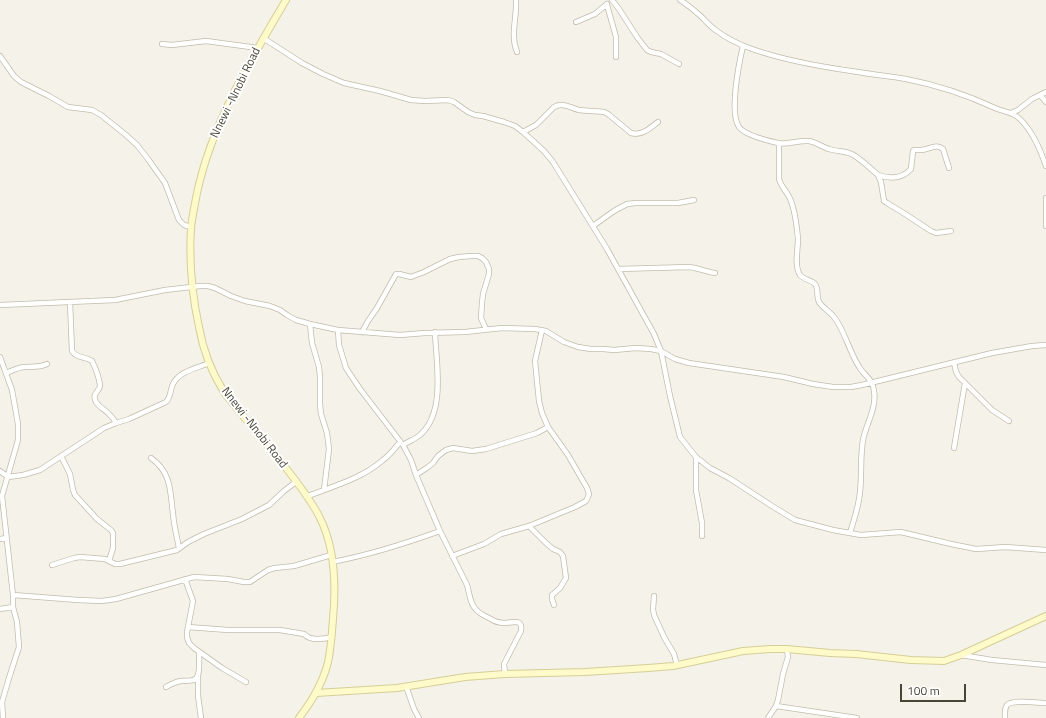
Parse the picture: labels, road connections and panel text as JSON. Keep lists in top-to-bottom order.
{
  "streets": {
    "main road": ["Nnewi -Nnobi Road"]
  },
  "scale_bar": "100 m"
}
